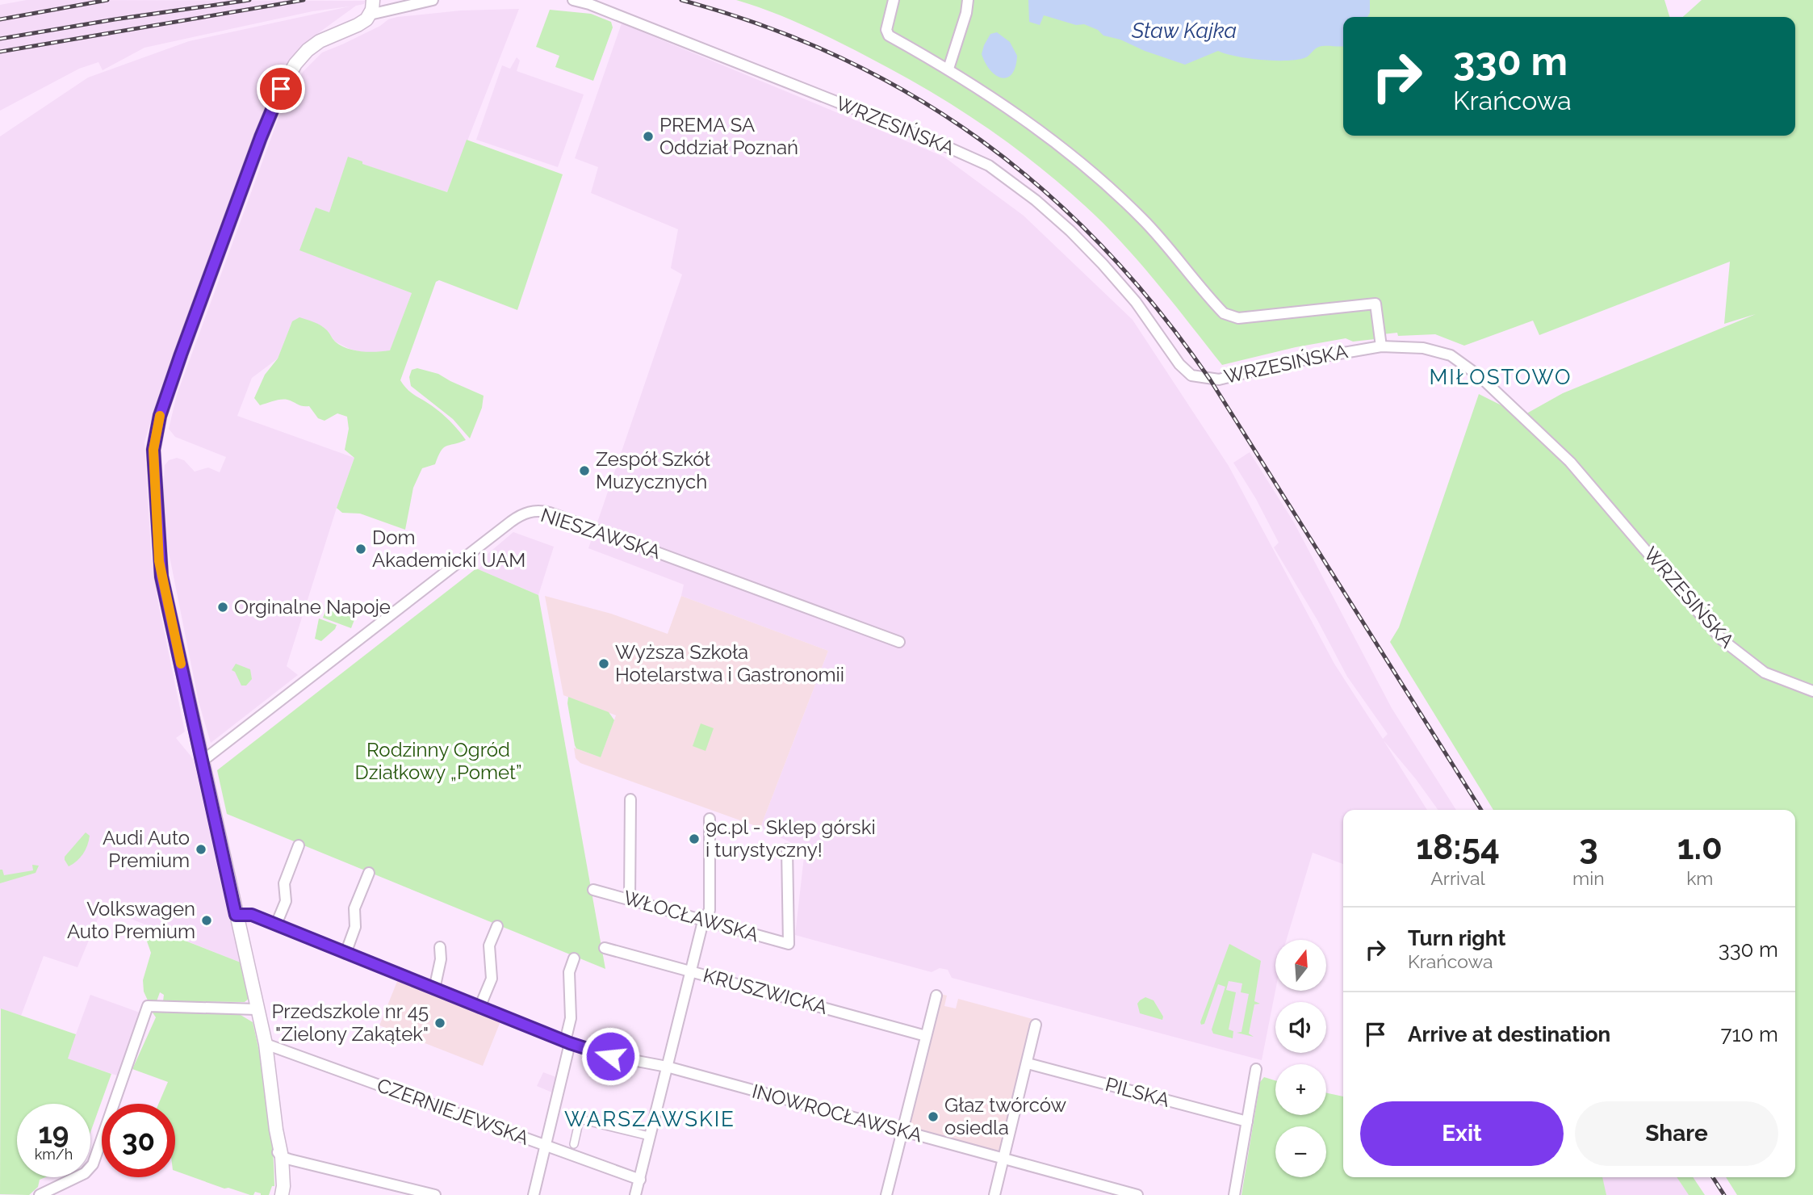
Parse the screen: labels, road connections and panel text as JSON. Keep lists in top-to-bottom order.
{
  "streets": {
    "street": [
      "WRZESIŃSKA",
      "NIESZAWSKA",
      "WŁOCŁAWSKA",
      "KRUSZWICKA",
      "PILSKA",
      "CZERNIEJEWSKA",
      "INOWROCŁAWSKA"
    ]
  },
  "districts": ["MIŁOSTOWO", "WARSZAWSKIE"],
  "water": ["Staw Kajka"],
  "parks": ["Rodzinny Ogród Działkowy „Pomet”"],
  "places": [
    "PREMA SA Oddział Poznań",
    "Zespół Szkół Muzycznych",
    "Dom Akademicki UAM",
    "Orginalne Napoje",
    "Wyższa Szkoła Hotelarstwa i Gastronomii",
    "9c.pl - Sklep górski i turystyczny!",
    "Audi Auto Premium",
    "Volkswagen Auto Premium",
    "Przedszkole nr 45 \"Zielony Zakątek\"",
    "Głaz twórców osiedla"
  ],
  "north": "top",
  "page": {
    "turn": ["330 m", "Krańcowa"],
    "eta": [
      "18:54",
      "Arrival",
      "3",
      "min",
      "1.0",
      "km"
    ],
    "list": [
      {
        "name": "Turn right",
        "note": "Krańcowa",
        "value": "330 m"
      },
      {
        "name": "Arrive at destination",
        "value": "710 m"
      }
    ],
    "map_buttons": ["+", "−"],
    "buttons": ["Exit", "Share"],
    "speed": "19 km/h",
    "limit": "30"
  }
}
